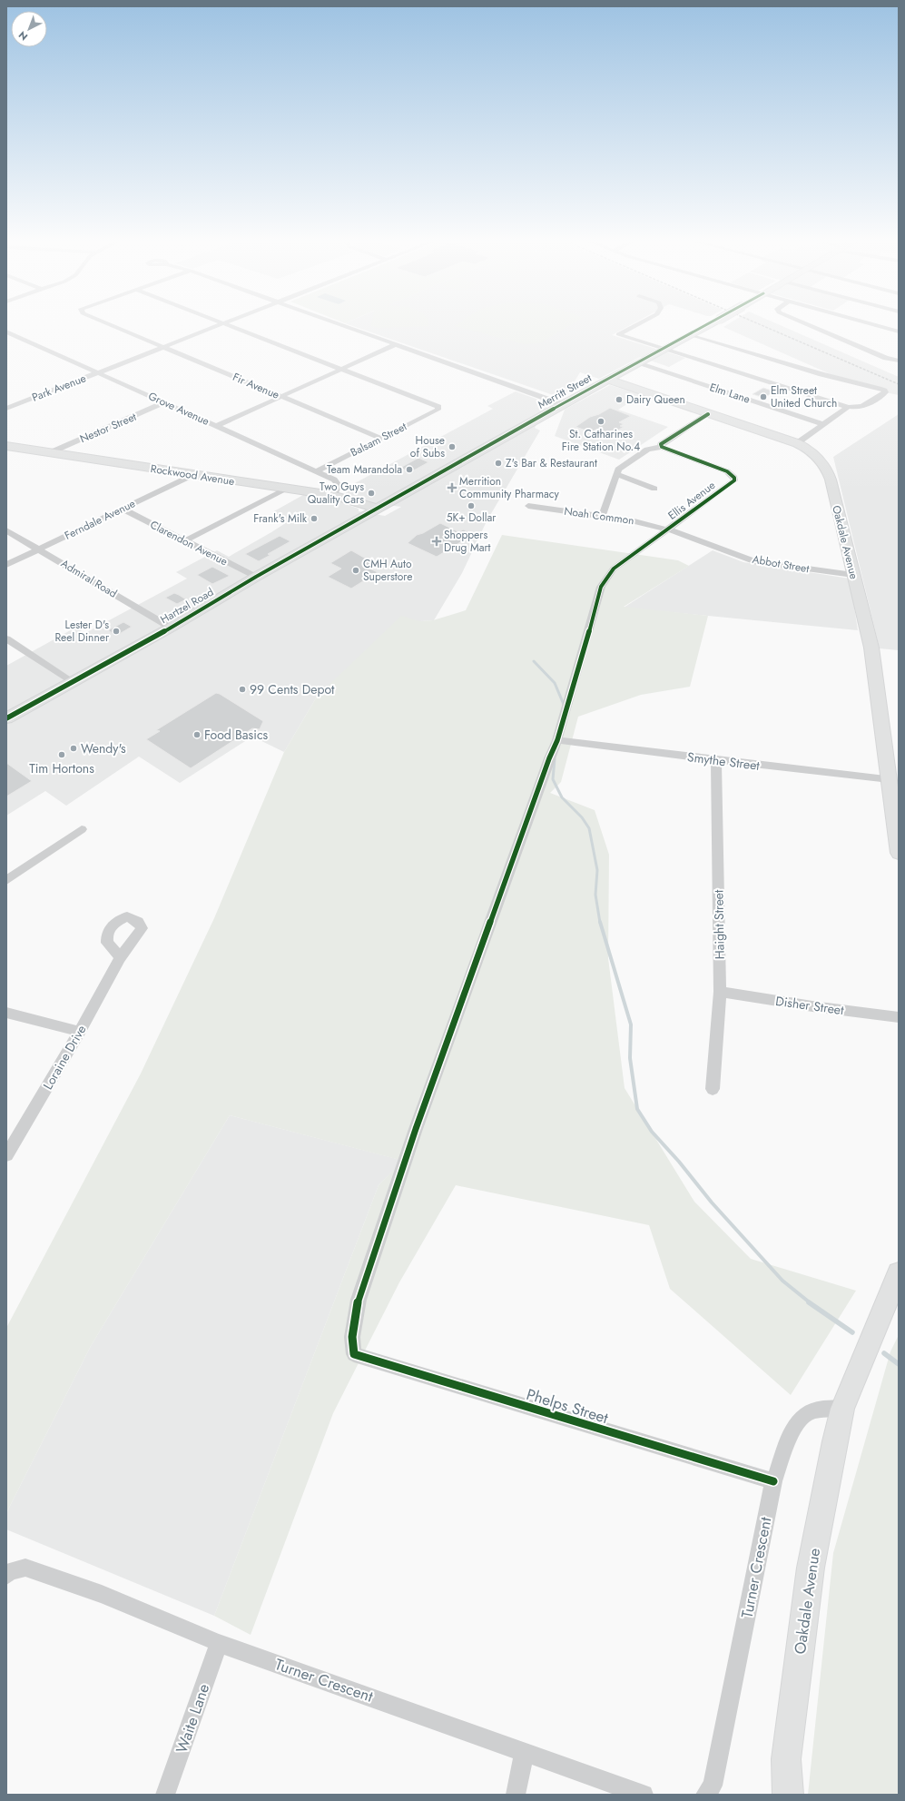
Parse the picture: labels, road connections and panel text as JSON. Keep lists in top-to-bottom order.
{
  "streets": {
    "street": [
      "Fir Avenue",
      "Park Avenue",
      "Merritt Street",
      "Elm Lane",
      "Grove Avenue",
      "Nestor Street",
      "Balsam Street",
      "Rockwood Avenue",
      "Ellis Avenue",
      "Noah Common",
      "Ferndale Avenue",
      "Oakdale Avenue",
      "Clarendon Avenue",
      "Abbot Street",
      "Admiral Road",
      "Hartzel Road",
      "Smythe Street",
      "Haight Street",
      "Disher Street",
      "Loraine Drive",
      "Phelps Street",
      "Turner Crescent",
      "Waite Lane"
    ]
  },
  "crossings": [
    ["Fir Avenue", "Park Avenue"],
    ["Fir Avenue", "Balsam Street"],
    ["Park Avenue", "Grove Avenue"],
    ["Merritt Street", "Elm Lane"],
    ["Merritt Street", "Rockwood Avenue"],
    ["Merritt Street", "Oakdale Avenue"],
    ["Merritt Street", "Hartzel Road"],
    ["Grove Avenue", "Nestor Street"],
    ["Grove Avenue", "Balsam Street"],
    ["Grove Avenue", "Rockwood Avenue"],
    ["Nestor Street", "Rockwood Avenue"],
    ["Rockwood Avenue", "Ferndale Avenue"],
    ["Rockwood Avenue", "Hartzel Road"],
    ["Ellis Avenue", "Noah Common"],
    ["Ellis Avenue", "Abbot Street"],
    ["Noah Common", "Abbot Street"],
    ["Ferndale Avenue", "Clarendon Avenue"],
    ["Ferndale Avenue", "Admiral Road"],
    ["Oakdale Avenue", "Abbot Street"],
    ["Oakdale Avenue", "Smythe Street"],
    ["Oakdale Avenue", "Turner Crescent"],
    ["Clarendon Avenue", "Hartzel Road"],
    ["Admiral Road", "Hartzel Road"],
    ["Smythe Street", "Haight Street"],
    ["Smythe Street", "Phelps Street"],
    ["Haight Street", "Disher Street"],
    ["Phelps Street", "Turner Crescent"],
    ["Turner Crescent", "Waite Lane"]
  ],
  "places": {
    "other": [
      "Elm Street United Church",
      "Dairy Queen",
      "St. Catharines Fire Station No.4",
      "House of Subs",
      "Z's Bar & Restaurant",
      "Team Marandola",
      "Two Guys Quality Cars",
      "5K+ Dollar",
      "Frank's Milk",
      "CMH Auto Superstore",
      "Lester D's Reel Dinner",
      "99 Cents Depot",
      "Food Basics",
      "Wendy's",
      "Tim Hortons"
    ],
    "health": ["Merrition Community Pharmacy", "Shoppers Drug Mart"]
  },
  "north": "bottom left"
}
